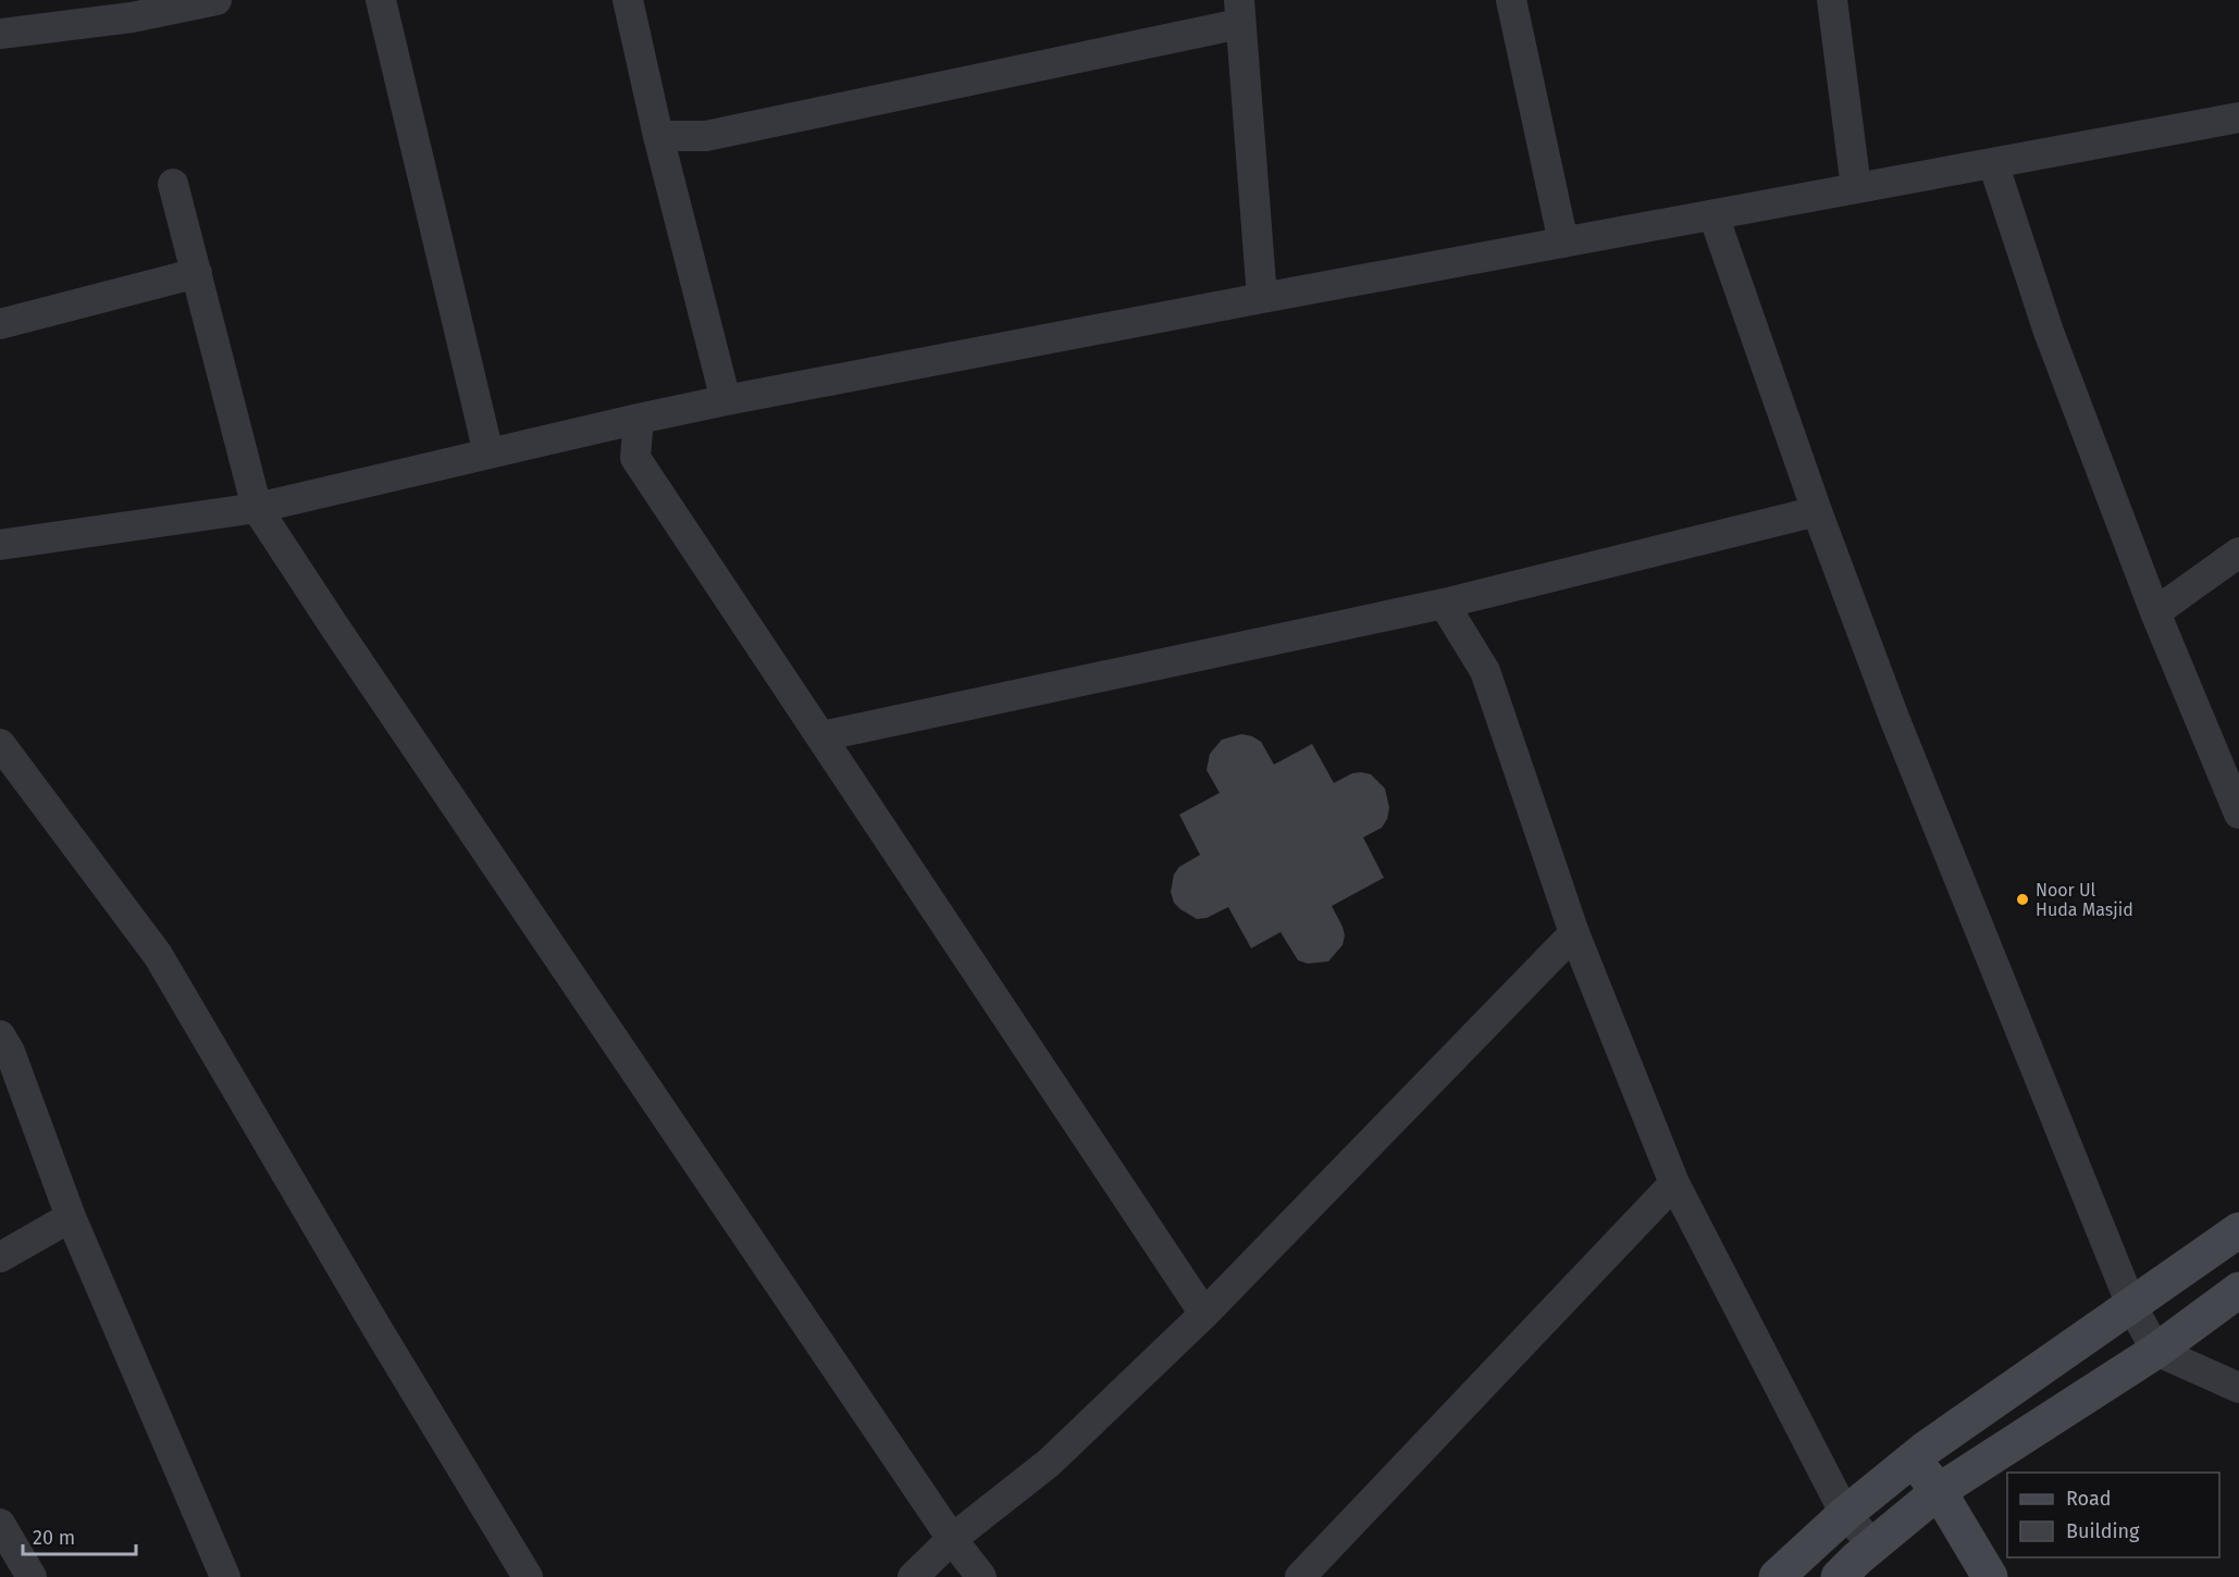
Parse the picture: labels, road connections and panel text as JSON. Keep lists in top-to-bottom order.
{
  "places": ["Noor Ul Huda Masjid"],
  "legend": ["Road", "Building"],
  "scale_bar": "20 m"
}
